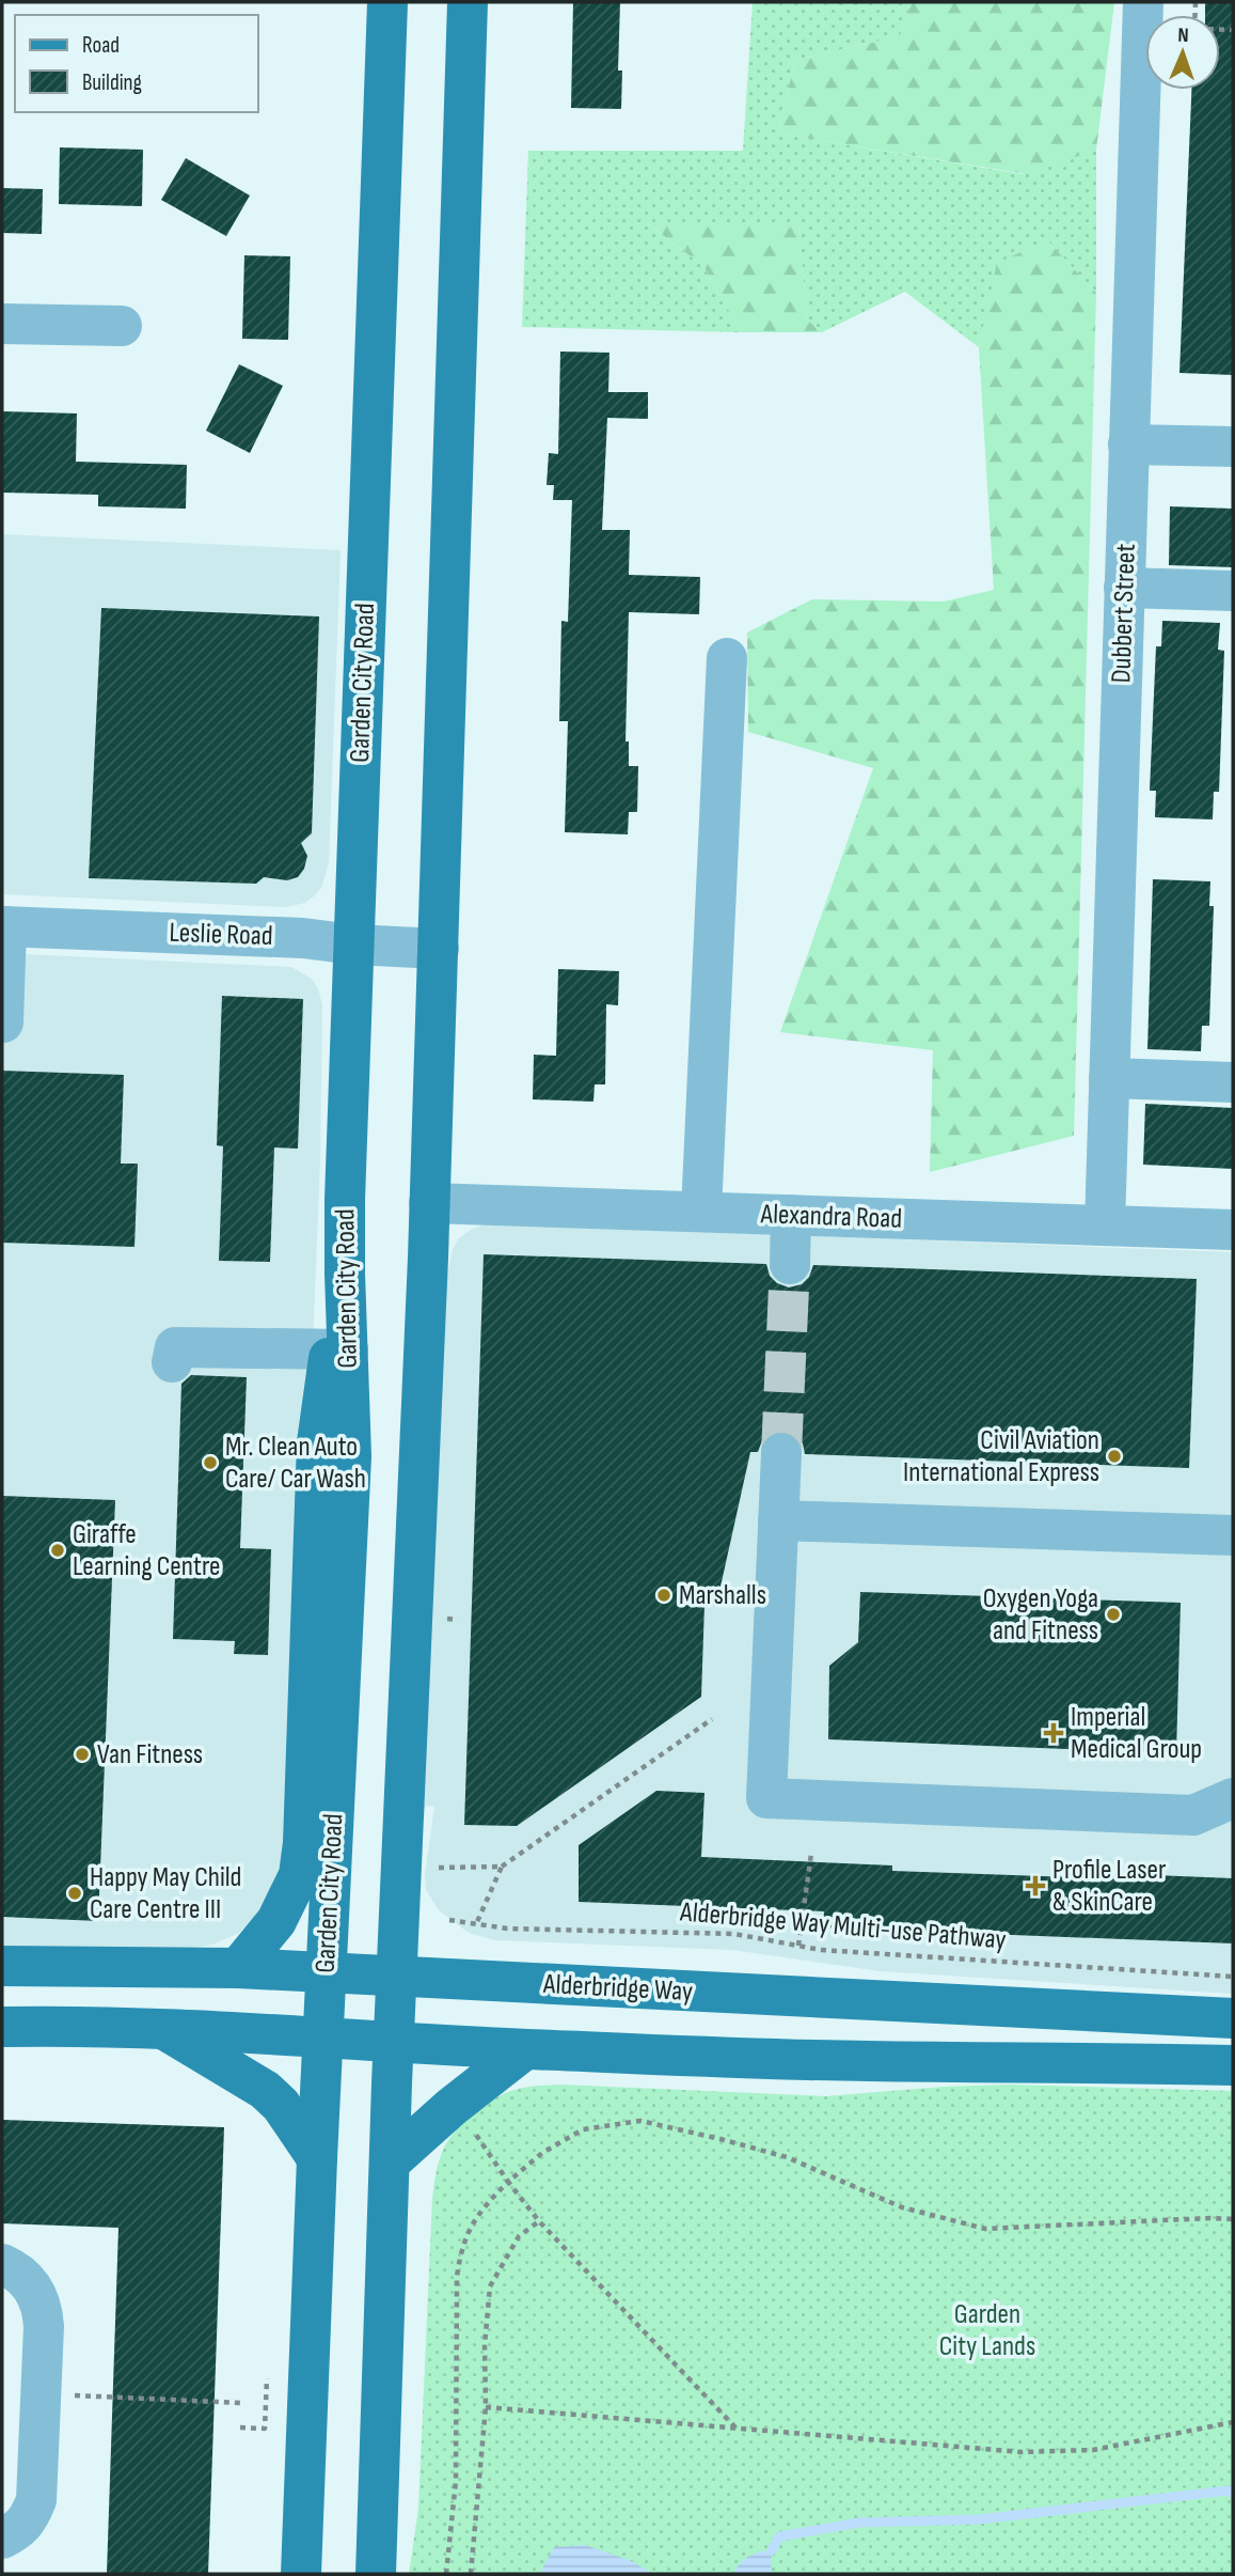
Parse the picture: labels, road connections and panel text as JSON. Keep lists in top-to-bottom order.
{
  "streets": {
    "main road": ["Garden City Road", "Alderbridge Way"],
    "street": ["Dubbert Street", "Leslie Road", "Alexandra Road"],
    "path": ["Alderbridge Way Multi-use Pathway"]
  },
  "crossings": [
    ["Dubbert Street", "Alexandra Road"],
    ["Garden City Road", "Leslie Road"],
    ["Garden City Road", "Alderbridge Way"]
  ],
  "parks": ["Garden City Lands"],
  "places": {
    "other": [
      "Civil Aviation International Express",
      "Mr. Clean Auto Care/ Car Wash",
      "Giraffe Learning Centre",
      "Marshalls",
      "Oxygen Yoga and Fitness",
      "Van Fitness",
      "Happy May Child Care Centre III"
    ],
    "health": ["Imperial Medical Group", "Profile Laser & SkinCare"]
  },
  "legend": ["Road", "Building"],
  "north": "top"
}
